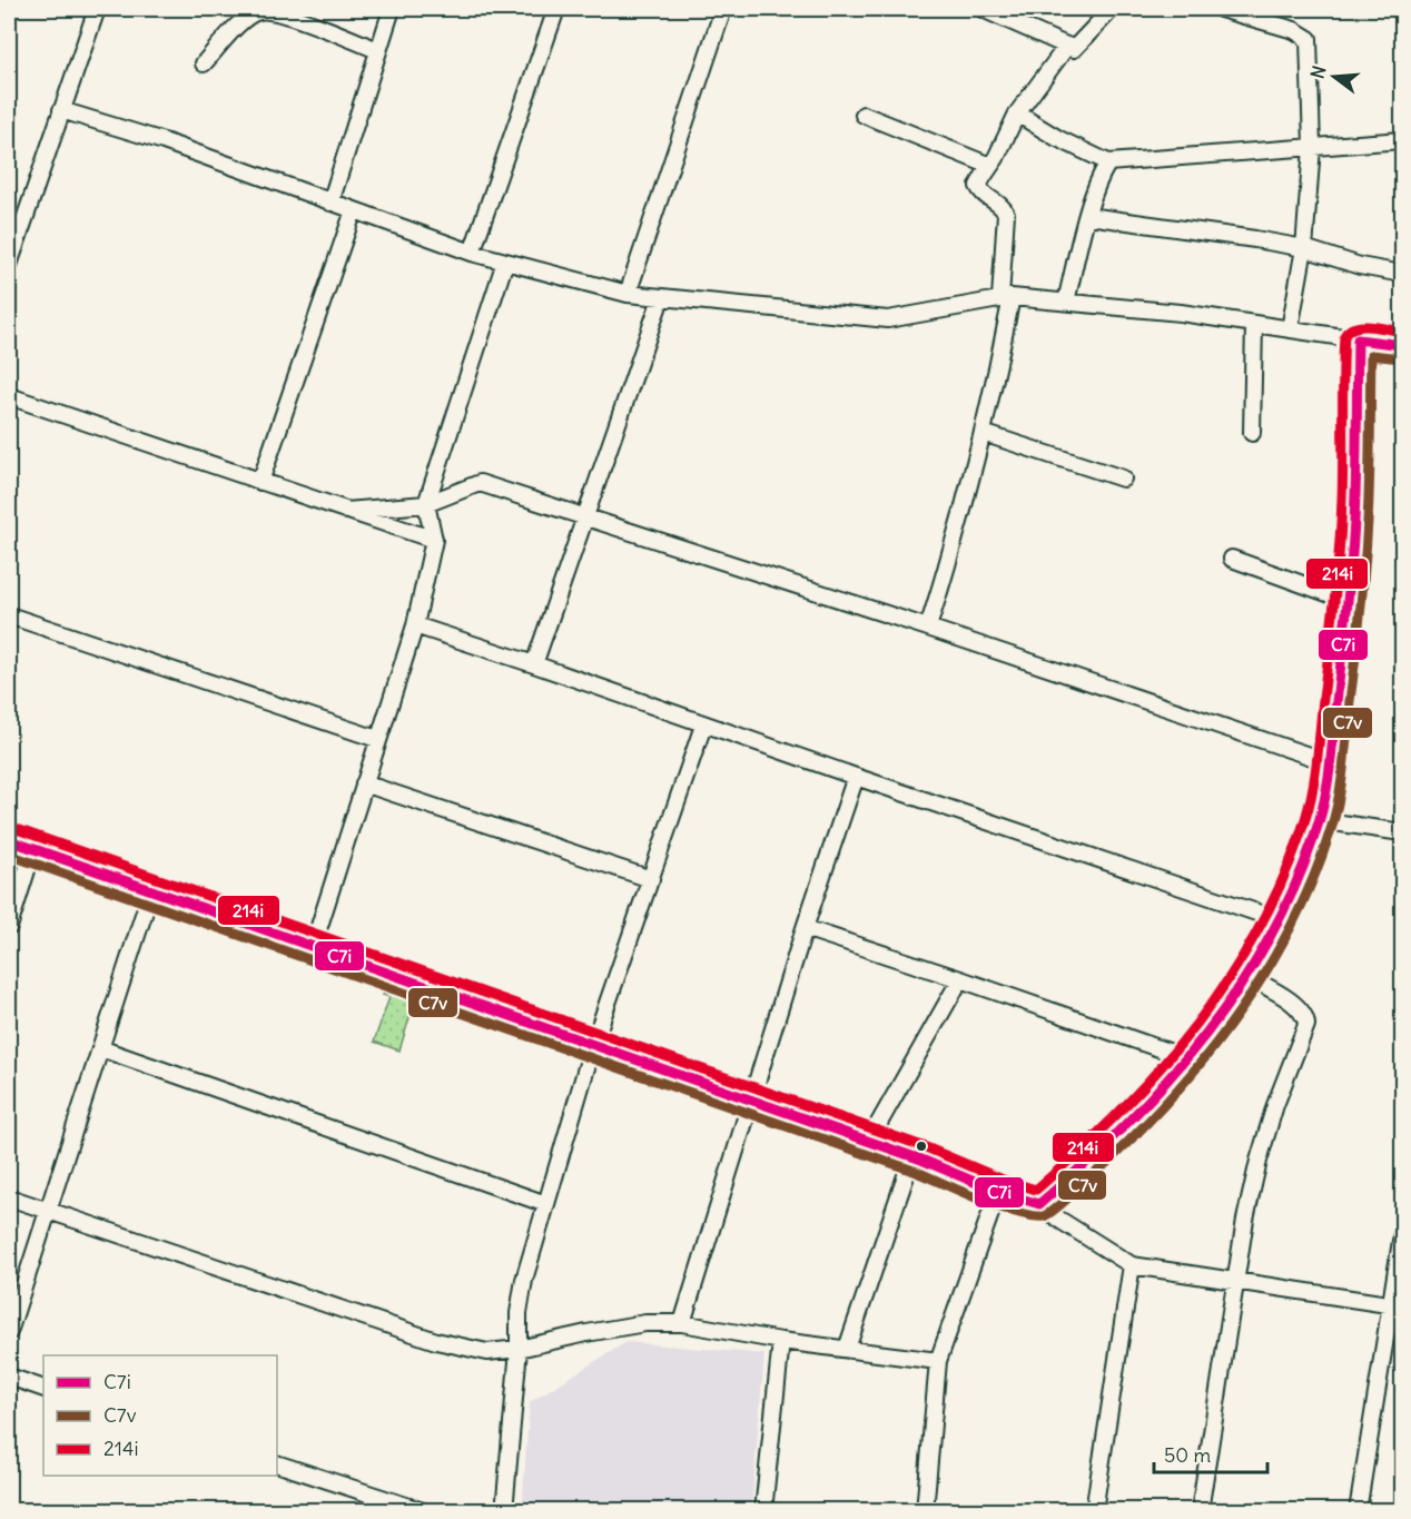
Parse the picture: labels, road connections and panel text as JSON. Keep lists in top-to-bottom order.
{
  "lines": ["transit line 214i", "transit line C7i", "transit line C7v"],
  "legend": ["C7i", "C7v", "214i"],
  "scale_bar": "50 m",
  "north": "left"
}
